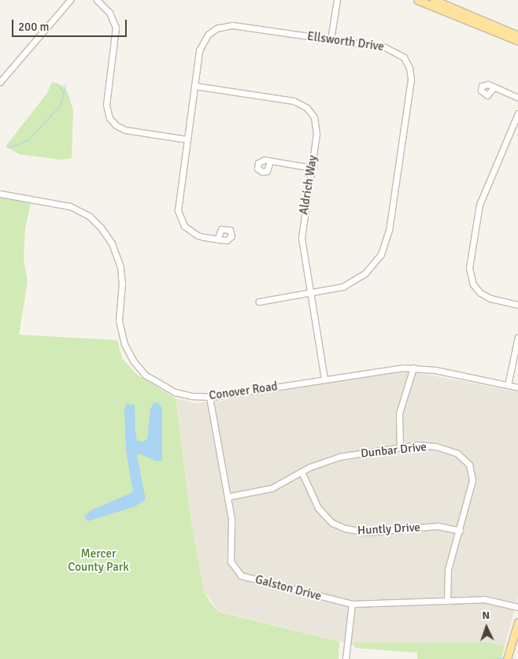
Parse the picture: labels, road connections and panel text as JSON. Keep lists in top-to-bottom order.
{
  "streets": {
    "street": [
      "Ellsworth Drive",
      "Aldrich Way",
      "Conover Road",
      "Dunbar Drive",
      "Huntly Drive",
      "Galston Drive"
    ]
  },
  "crossings": [
    ["Ellsworth Drive", "Aldrich Way"],
    ["Aldrich Way", "Conover Road"],
    ["Conover Road", "Galston Drive"],
    ["Dunbar Drive", "Huntly Drive"],
    ["Dunbar Drive", "Galston Drive"]
  ],
  "parks": ["Mercer County Park"],
  "scale_bar": "200 m",
  "north": "top"
}
